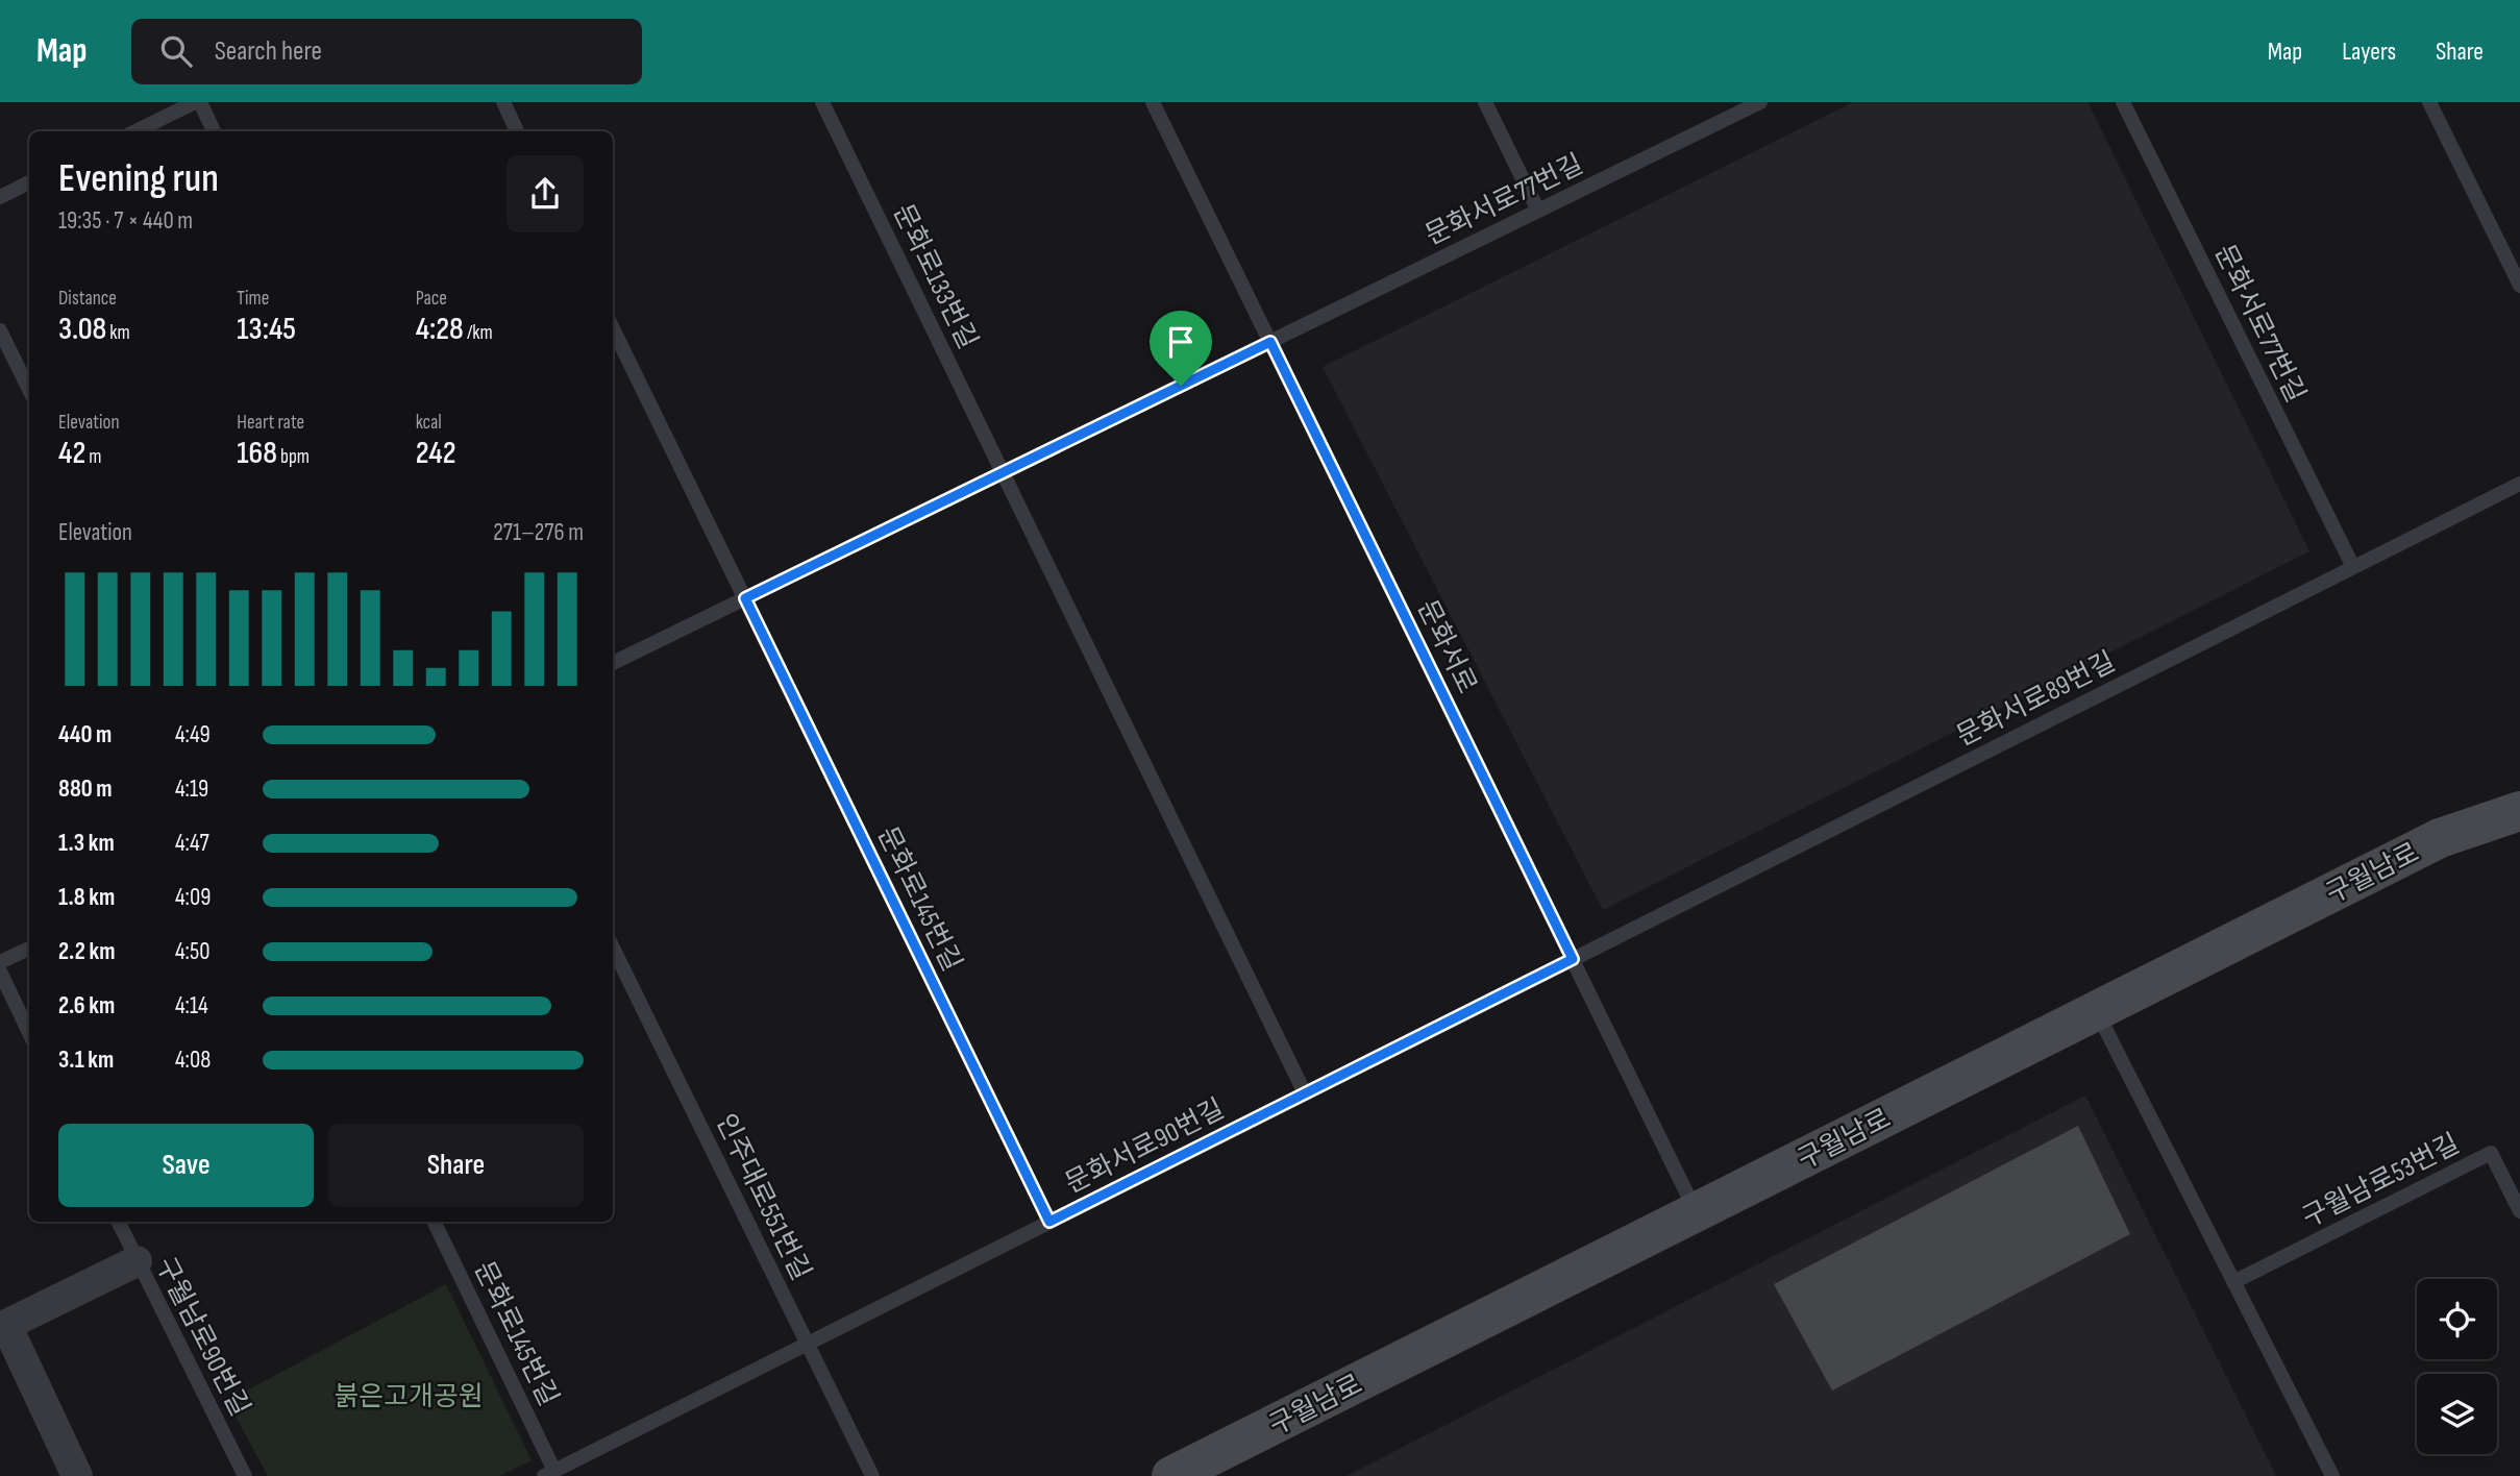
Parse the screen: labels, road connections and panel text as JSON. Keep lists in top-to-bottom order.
{
  "streets": {
    "street": ["구월남로"],
    "lane": [
      "문화서로77번길",
      "문화로133번길",
      "문화서로",
      "문화서로89번길",
      "문화로145번길",
      "문화서로90번길",
      "구월남로53번길",
      "인주대로551번길",
      "구월남로90번길"
    ]
  },
  "crossings": [
    ["문화서로77번길", "문화서로"],
    ["문화서로77번길", "문화서로89번길"],
    ["문화서로", "문화서로89번길"],
    ["문화서로", "구월남로"],
    ["문화서로", "문화서로90번길"],
    ["문화서로89번길", "문화서로90번길"],
    ["문화로145번길", "문화서로90번길"],
    ["문화서로90번길", "인주대로551번길"]
  ],
  "parks": ["붉은고개공원"],
  "page": {
    "header": "Map",
    "search": "Search here",
    "nav": ["Map", "Layers", "Share"],
    "heading": ["Evening run", "19:35 · 7 × 440 m"],
    "stats": [
      ["Distance", "3.08 km"],
      ["Time", "13:45"],
      ["Pace", "4:28 /km"],
      ["Elevation", "42 m"],
      ["Heart rate", "168 bpm"],
      ["kcal", "242"]
    ],
    "chart": ["Elevation", "271–276 m"],
    "list": [
      {
        "name": "440 m",
        "note": "4:49"
      },
      {
        "name": "880 m",
        "note": "4:19"
      },
      {
        "name": "1.3 km",
        "note": "4:47"
      },
      {
        "name": "1.8 km",
        "note": "4:09"
      },
      {
        "name": "2.2 km",
        "note": "4:50"
      },
      {
        "name": "2.6 km",
        "note": "4:14"
      },
      {
        "name": "3.1 km",
        "note": "4:08"
      }
    ],
    "buttons": ["Save", "Share"]
  }
}
